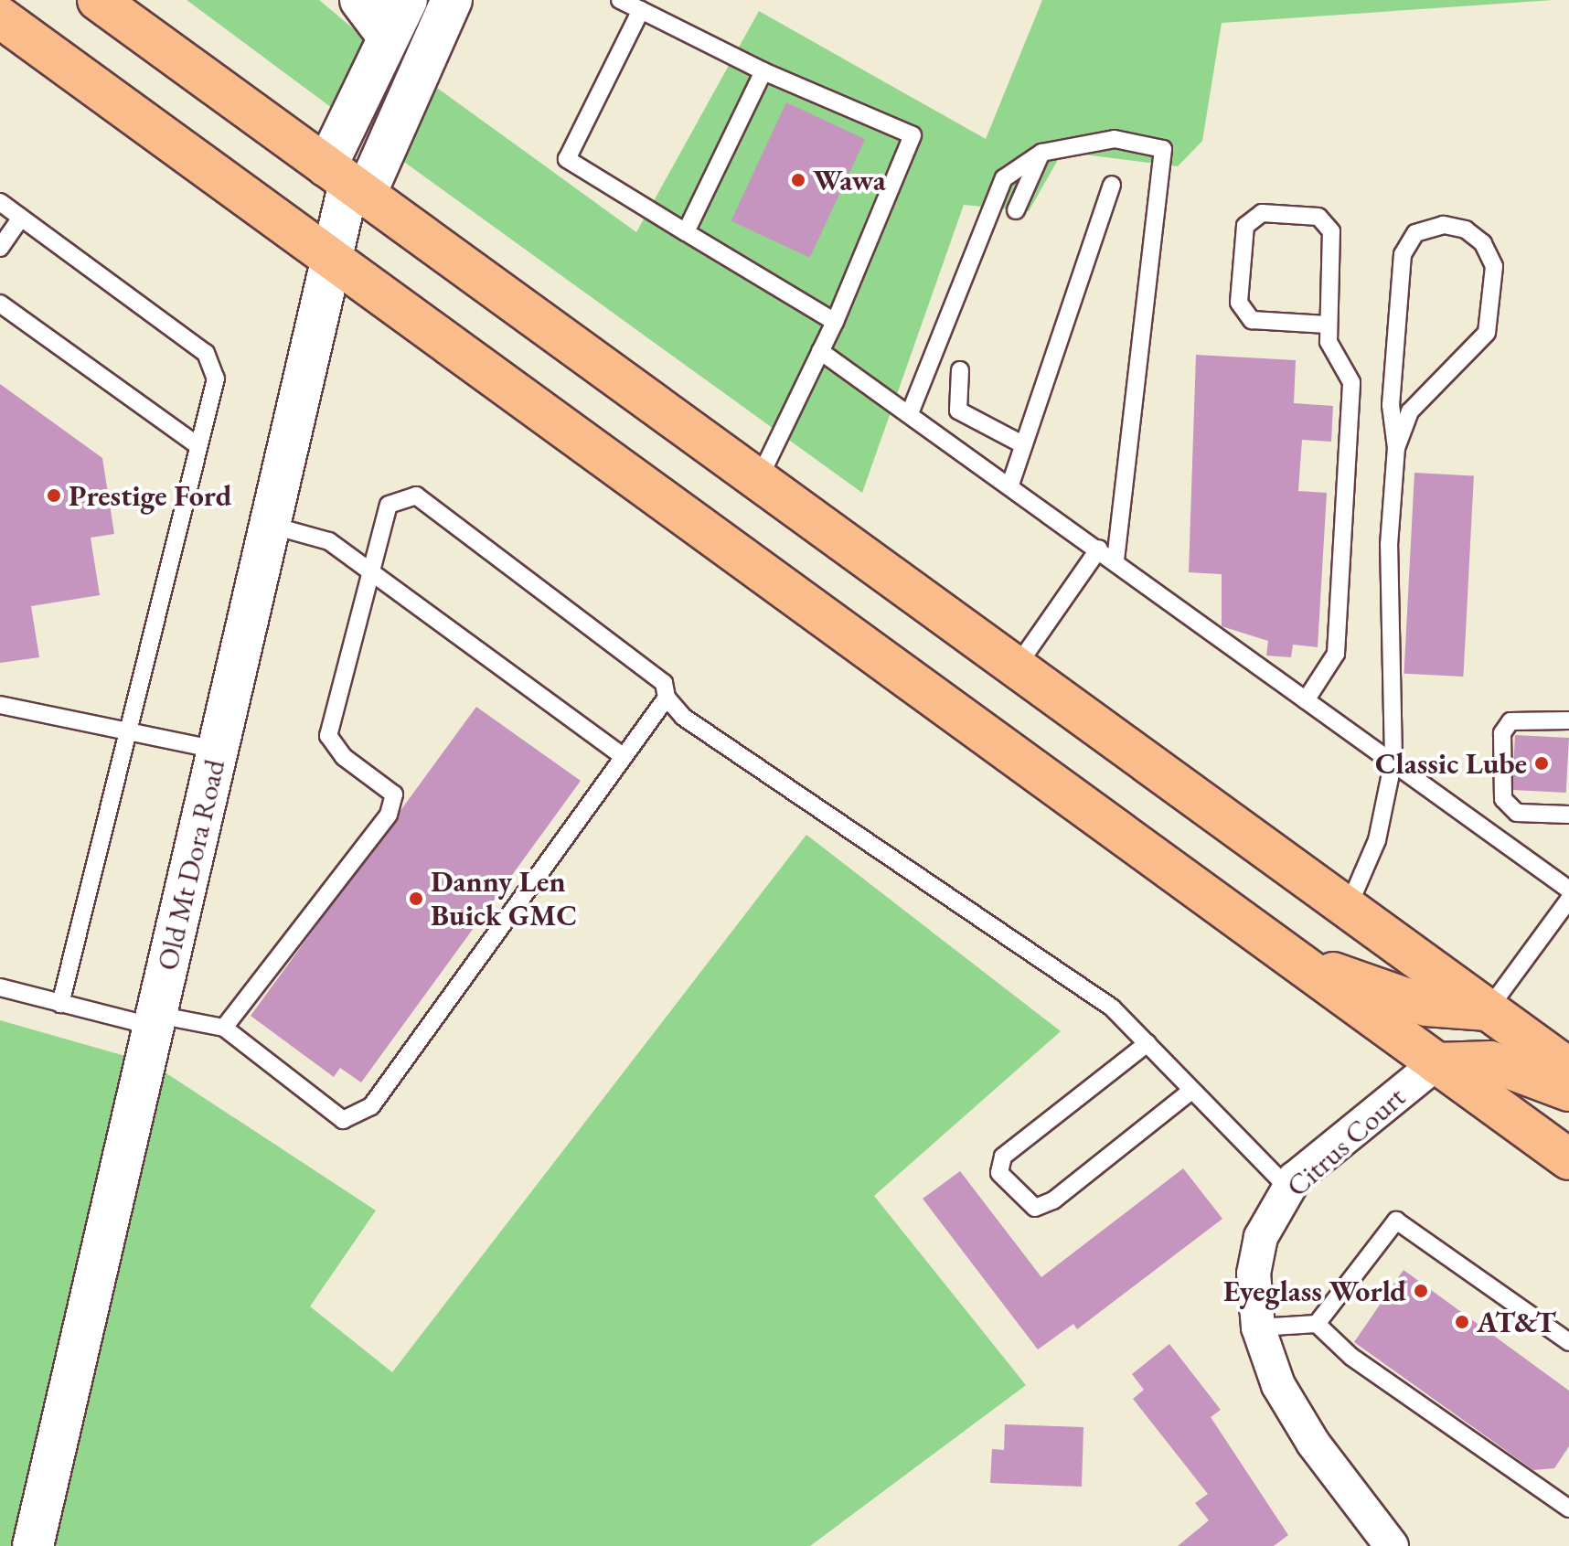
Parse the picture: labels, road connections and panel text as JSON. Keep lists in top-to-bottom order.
{
  "streets": {
    "street": ["Old Mt Dora Road", "Citrus Court"]
  },
  "places": [
    "Wawa",
    "Prestige Ford",
    "Classic Lube",
    "Danny Len Buick GMC",
    "Eyeglass World",
    "AT&T"
  ]
}
